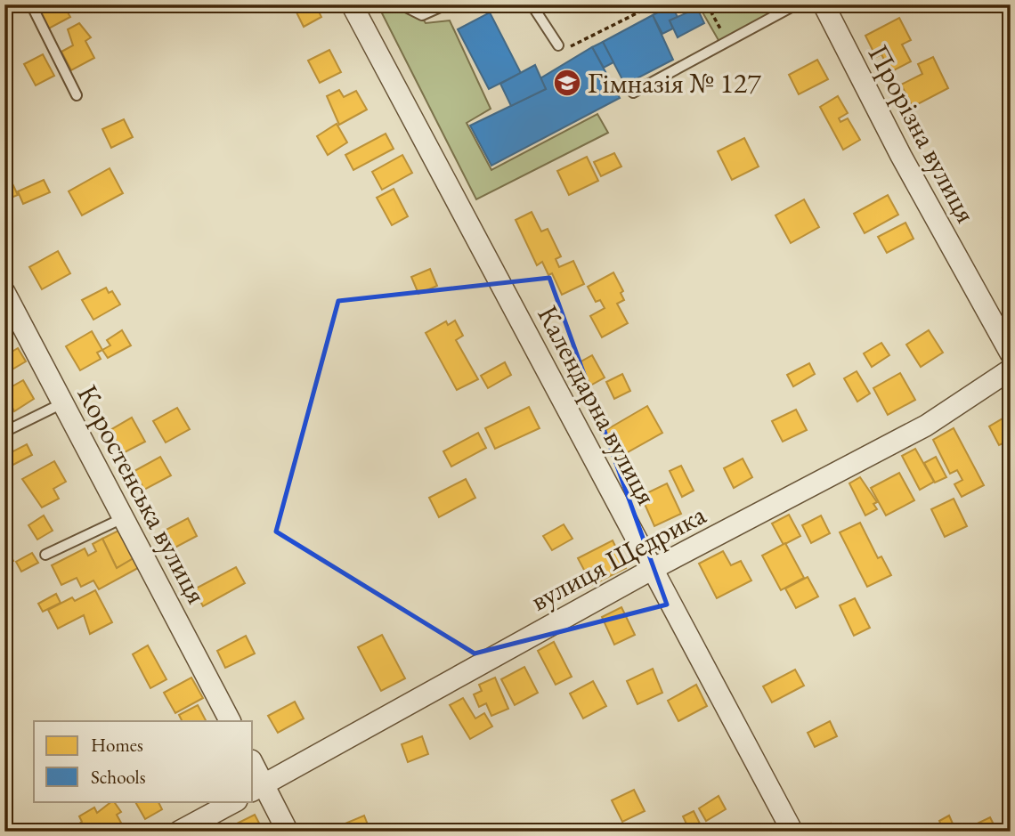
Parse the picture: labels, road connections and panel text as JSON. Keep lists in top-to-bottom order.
{
  "streets": {
    "street": [
      "Прорізна вулиця",
      "Календарна вулиця",
      "Коростенська вулиця",
      "вулиця Щедрика"
    ]
  },
  "crossings": [
    ["Календарна вулиця", "вулиця Щедрика"]
  ],
  "places": {
    "school or university": ["Гімназія № 127"]
  },
  "legend": ["Homes", "Schools"]
}
